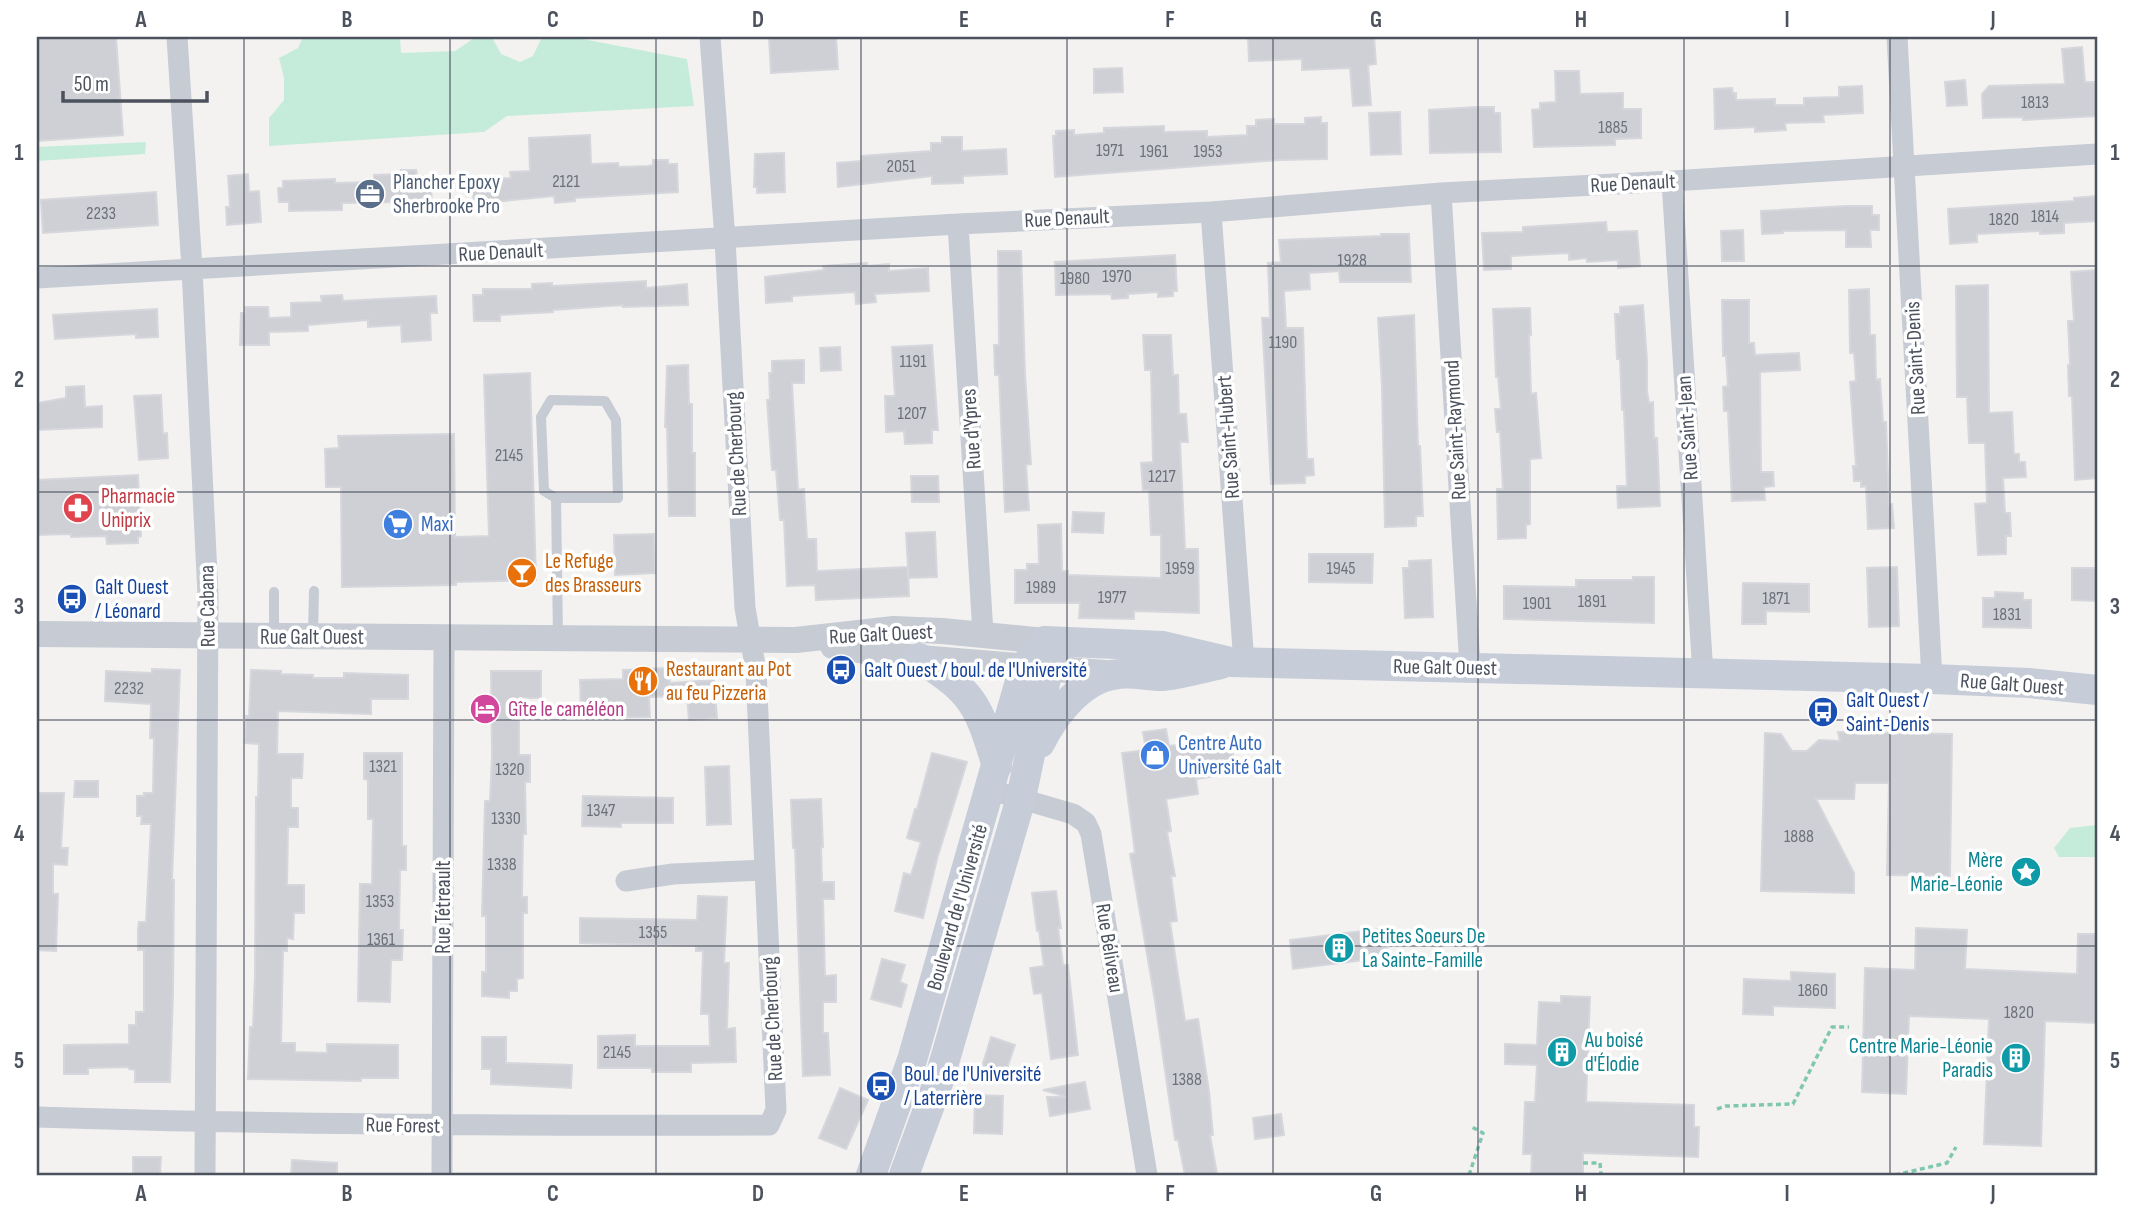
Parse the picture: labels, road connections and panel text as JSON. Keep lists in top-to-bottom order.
{
  "streets": {
    "main road": ["Rue Galt Ouest", "Boulevard de l'Université"],
    "street": [
      "Rue Denault",
      "Rue Saint-Denis",
      "Rue Saint-Jean",
      "Rue d'Ypres",
      "Rue Saint-Raymond",
      "Rue Saint-Hubert",
      "Rue de Cherbourg",
      "Rue Cabana",
      "Rue Tétreault",
      "Rue Béliveau",
      "Rue Forest"
    ]
  },
  "crossings": [
    ["Rue Denault", "Rue Saint-Denis"],
    ["Rue Denault", "Rue Saint-Jean"],
    ["Rue Denault", "Rue d'Ypres"],
    ["Rue Denault", "Rue Saint-Raymond"],
    ["Rue Denault", "Rue Saint-Hubert"],
    ["Rue Denault", "Rue de Cherbourg"],
    ["Rue Denault", "Rue Cabana"],
    ["Rue Saint-Denis", "Rue Galt Ouest"],
    ["Rue Saint-Jean", "Rue Galt Ouest"],
    ["Rue d'Ypres", "Rue Galt Ouest"],
    ["Rue Saint-Raymond", "Rue Galt Ouest"],
    ["Rue Saint-Hubert", "Rue Galt Ouest"],
    ["Rue de Cherbourg", "Rue Galt Ouest"],
    ["Rue de Cherbourg", "Rue Forest"],
    ["Rue Cabana", "Rue Galt Ouest"],
    ["Rue Cabana", "Rue Forest"],
    ["Rue Galt Ouest", "Rue Tétreault"],
    ["Rue Galt Ouest", "Boulevard de l'Université"],
    ["Rue Tétreault", "Rue Forest"],
    ["Boulevard de l'Université", "Rue Béliveau"]
  ],
  "places": {
    "office": ["Plancher Epoxy Sherbrooke Pro"],
    "pharmacy": ["Pharmacie Uniprix"],
    "supermarket": ["Maxi"],
    "bar": ["Le Refuge des Brasseurs"],
    "bus stop": [
      "Galt Ouest / Léonard",
      "Galt Ouest / boul. de l'Université",
      "Galt Ouest / Saint-Denis",
      "Boul. de l'Université / Laterrière"
    ],
    "restaurant": ["Restaurant au Pot au feu Pizzeria"],
    "hotel": ["Gîte le caméléon"],
    "shop": ["Centre Auto Université Galt"],
    "place": ["Mère Marie-Léonie"],
    "building": ["Petites Soeurs De La Sainte-Famille", "Au boisé d'Élodie", "Centre Marie-Léonie Paradis"]
  },
  "house_numbers": [
    "1813",
    "1885",
    "1971",
    "1961",
    "1953",
    "2051",
    "2121",
    "2233",
    "1814",
    "1820",
    "1928",
    "1970",
    "1980",
    "1190",
    "1191",
    "1207",
    "2145",
    "1217",
    "1959",
    "1945",
    "1989",
    "1977",
    "1871",
    "1891",
    "1901",
    "1831",
    "2232",
    "1321",
    "1320",
    "1347",
    "1330",
    "1888",
    "1338",
    "1353",
    "1355",
    "1361",
    "1860",
    "1820",
    "2145",
    "1388"
  ],
  "scale_bar": "50 m",
  "grid": {
    "columns": [
      "A",
      "B",
      "C",
      "D",
      "E",
      "F",
      "G",
      "H",
      "I",
      "J"
    ],
    "rows": [
      "1",
      "2",
      "3",
      "4",
      "5"
    ]
  }
}
